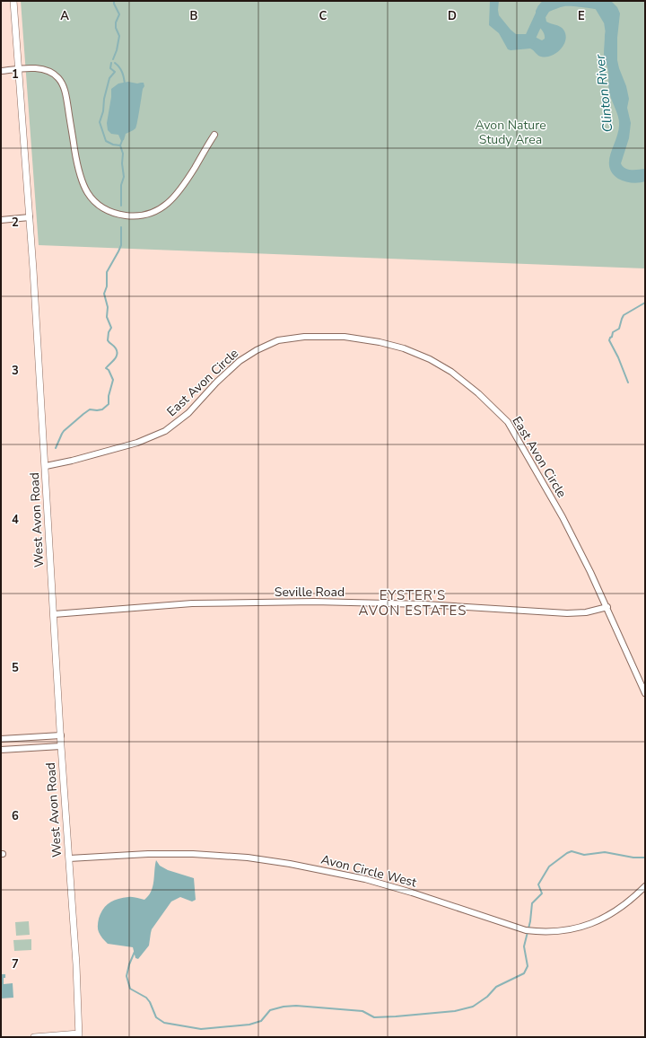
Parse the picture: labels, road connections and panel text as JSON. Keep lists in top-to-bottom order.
{
  "streets": {
    "street": [
      "East Avon Circle",
      "West Avon Road",
      "Seville Road",
      "Avon Circle West"
    ]
  },
  "crossings": [
    ["East Avon Circle", "West Avon Road"],
    ["East Avon Circle", "Seville Road"],
    ["West Avon Road", "Seville Road"],
    ["West Avon Road", "Avon Circle West"]
  ],
  "districts": ["EYSTER'S AVON ESTATES"],
  "water": ["Clinton River"],
  "parks": ["Avon Nature Study Area"],
  "grid": {
    "columns": [
      "A",
      "B",
      "C",
      "D",
      "E"
    ],
    "rows": [
      "1",
      "2",
      "3",
      "4",
      "5",
      "6",
      "7"
    ]
  }
}
